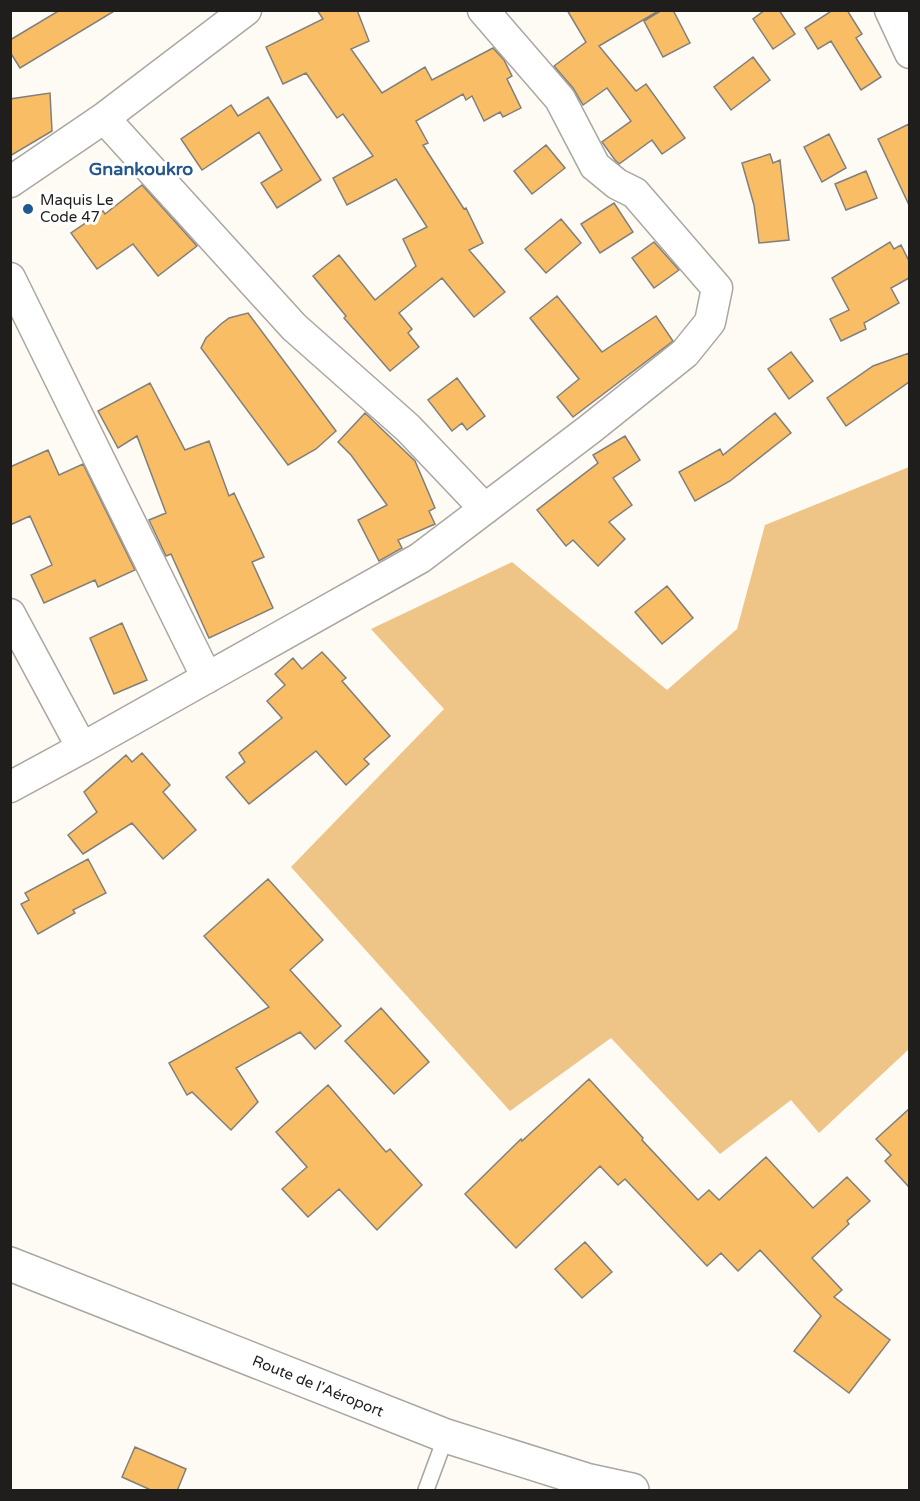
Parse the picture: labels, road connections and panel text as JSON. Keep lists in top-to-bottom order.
{
  "streets": {
    "main road": ["Route de l'Aéroport"]
  },
  "districts": ["Gnankoukro"],
  "places": ["Maquis Le Code 47"]
}
